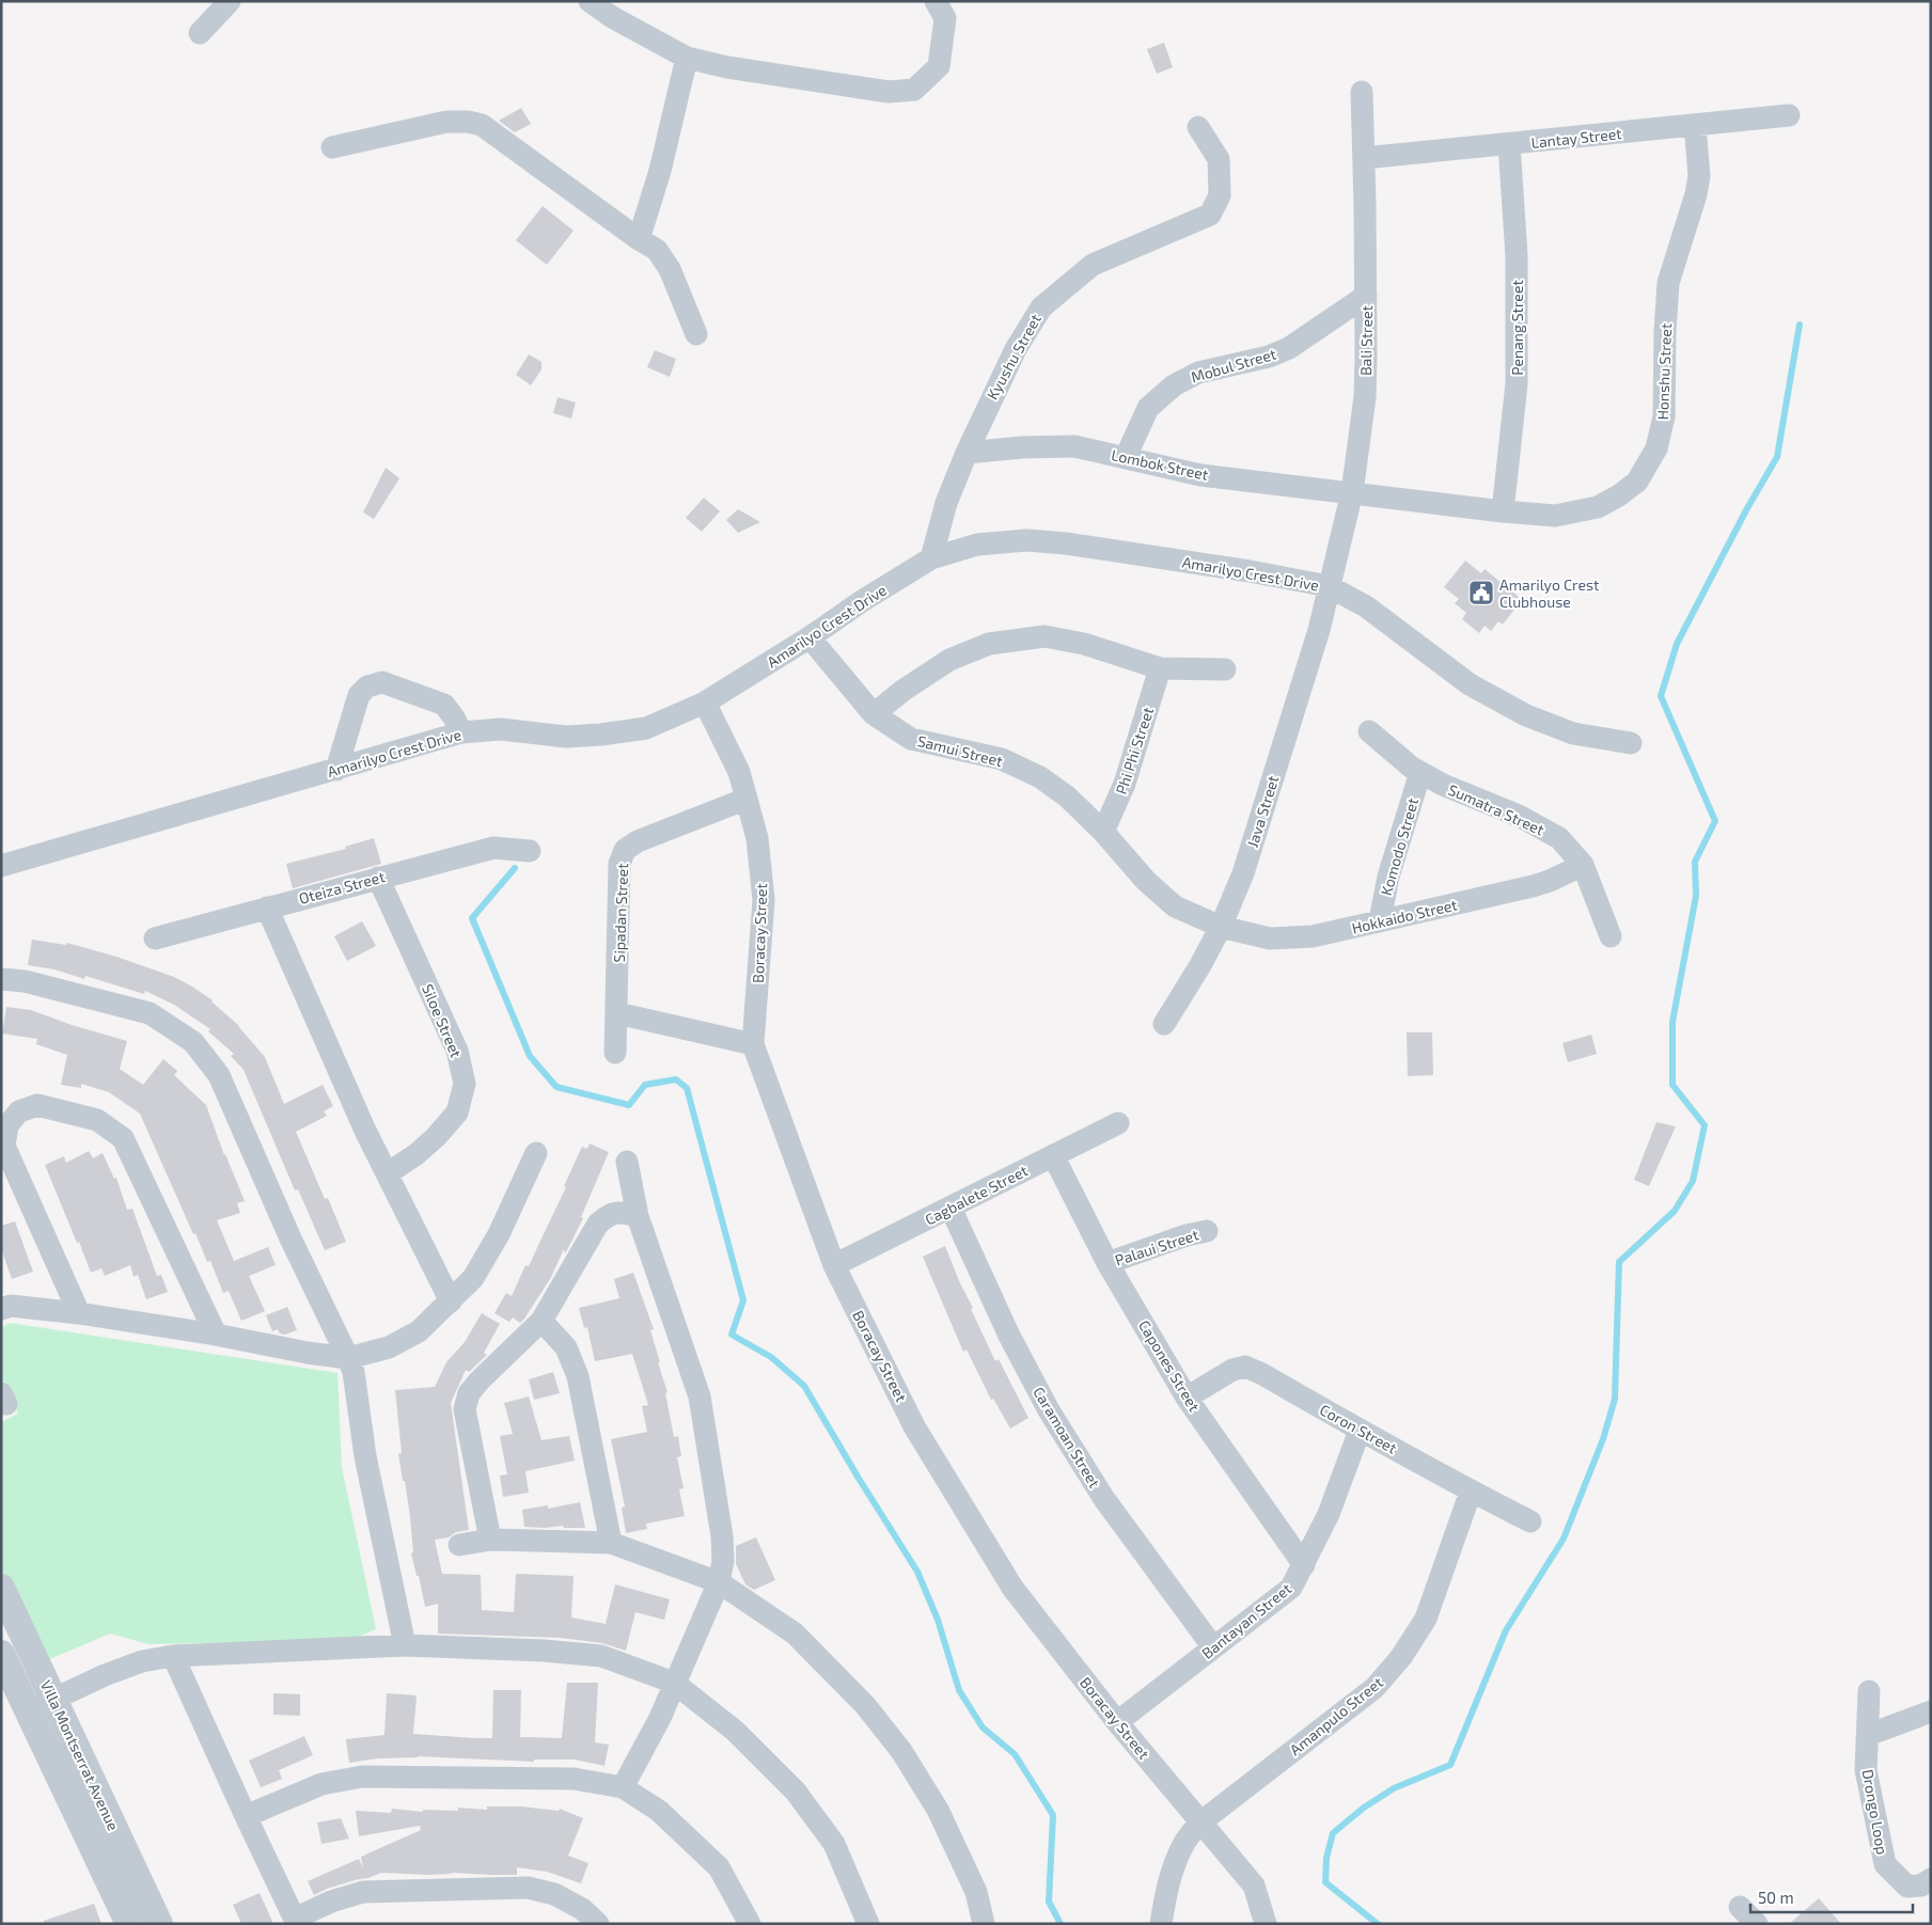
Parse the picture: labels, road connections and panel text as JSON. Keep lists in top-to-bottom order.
{
  "streets": {
    "street": [
      "Lantay Street",
      "Penang Street",
      "Bali Street",
      "Kyushu Street",
      "Mobul Street",
      "Honshu Street",
      "Lombok Street",
      "Amarilyo Crest Drive",
      "Samui Street",
      "Phi Phi Street",
      "Sumatra Street",
      "Java Street",
      "Komodo Street",
      "Oteiza Street",
      "Sipadan Street",
      "Hokkaido Street",
      "Boracay Street",
      "Siloe Street",
      "Cagbalete Street",
      "Palaui Street",
      "Capones Street",
      "Coron Street",
      "Caramoan Street",
      "Bantayan Street",
      "Amanpulo Street",
      "Villa Montserrat Avenue",
      "Drongo Loop"
    ]
  },
  "crossings": [
    ["Lantay Street", "Penang Street"],
    ["Lantay Street", "Bali Street"],
    ["Lantay Street", "Honshu Street"],
    ["Penang Street", "Honshu Street"],
    ["Bali Street", "Mobul Street"],
    ["Bali Street", "Honshu Street"],
    ["Bali Street", "Lombok Street"],
    ["Bali Street", "Amarilyo Crest Drive"],
    ["Bali Street", "Java Street"],
    ["Kyushu Street", "Lombok Street"],
    ["Kyushu Street", "Amarilyo Crest Drive"],
    ["Mobul Street", "Lombok Street"],
    ["Honshu Street", "Lombok Street"],
    ["Amarilyo Crest Drive", "Samui Street"],
    ["Amarilyo Crest Drive", "Java Street"],
    ["Amarilyo Crest Drive", "Boracay Street"],
    ["Samui Street", "Phi Phi Street"],
    ["Samui Street", "Java Street"],
    ["Samui Street", "Hokkaido Street"],
    ["Sumatra Street", "Komodo Street"],
    ["Sumatra Street", "Hokkaido Street"],
    ["Java Street", "Hokkaido Street"],
    ["Komodo Street", "Hokkaido Street"],
    ["Oteiza Street", "Siloe Street"],
    ["Sipadan Street", "Boracay Street"],
    ["Boracay Street", "Cagbalete Street"],
    ["Boracay Street", "Bantayan Street"],
    ["Boracay Street", "Amanpulo Street"],
    ["Cagbalete Street", "Capones Street"],
    ["Cagbalete Street", "Caramoan Street"],
    ["Palaui Street", "Capones Street"],
    ["Capones Street", "Coron Street"],
    ["Capones Street", "Bantayan Street"],
    ["Coron Street", "Bantayan Street"],
    ["Coron Street", "Amanpulo Street"],
    ["Caramoan Street", "Bantayan Street"]
  ],
  "places": {
    "public building": ["Amarilyo Crest Clubhouse"]
  },
  "scale_bar": "50 m"
}
